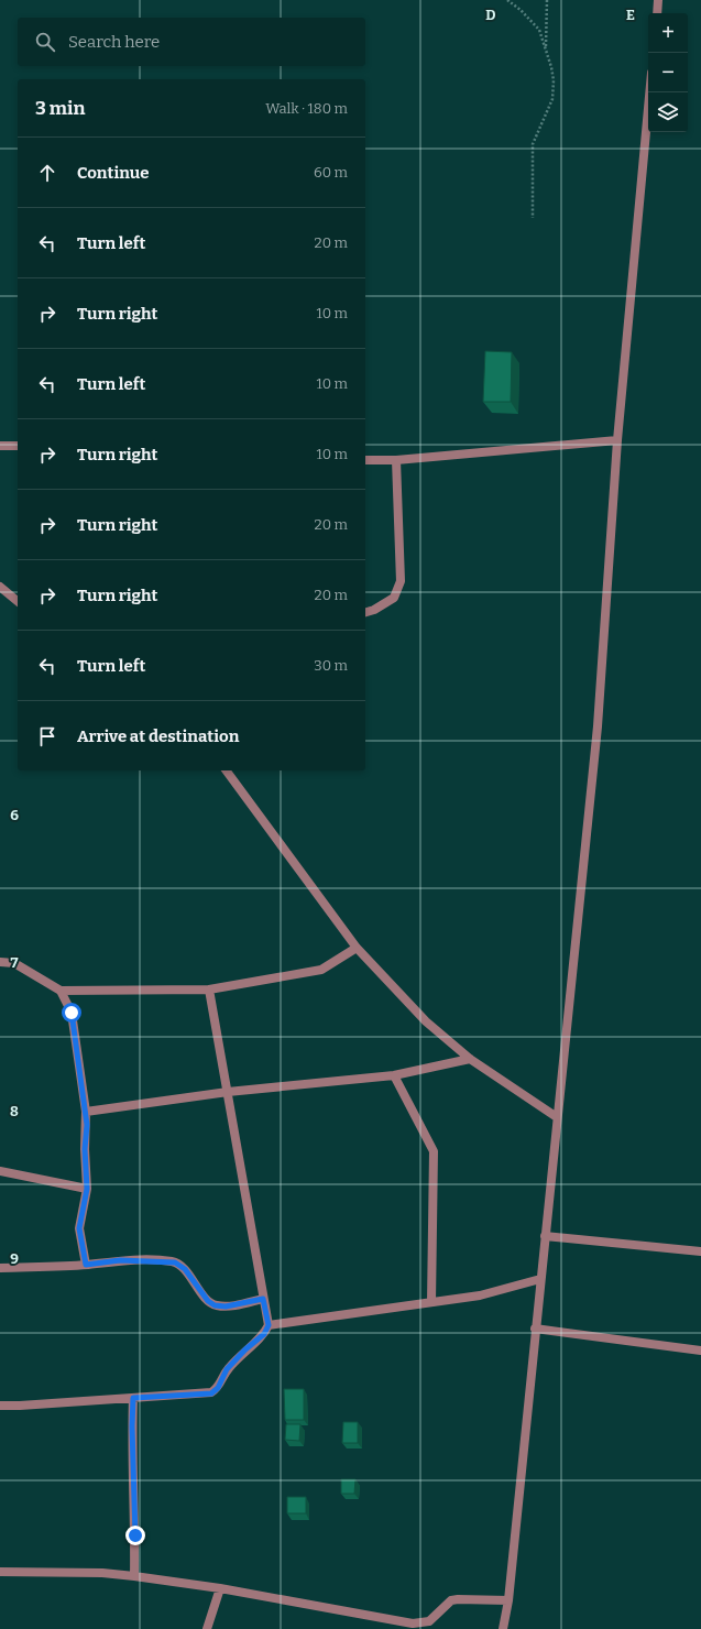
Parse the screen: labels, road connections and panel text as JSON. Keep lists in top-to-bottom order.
{
  "page": {
    "map_buttons": ["+", "−"],
    "search": "Search here",
    "heading": ["3 min", "Walk · 180 m"],
    "list": [
      ["Continue", "60 m"],
      ["Turn left", "20 m"],
      ["Turn right", "10 m"],
      ["Turn left", "10 m"],
      ["Turn right", "10 m"],
      ["Turn right", "20 m"],
      ["Turn right", "20 m"],
      ["Turn left", "30 m"],
      "Arrive at destination"
    ]
  },
  "grid": {
    "columns": ["D", "E"],
    "rows": [
      "6",
      "7",
      "8",
      "9"
    ]
  }
}
